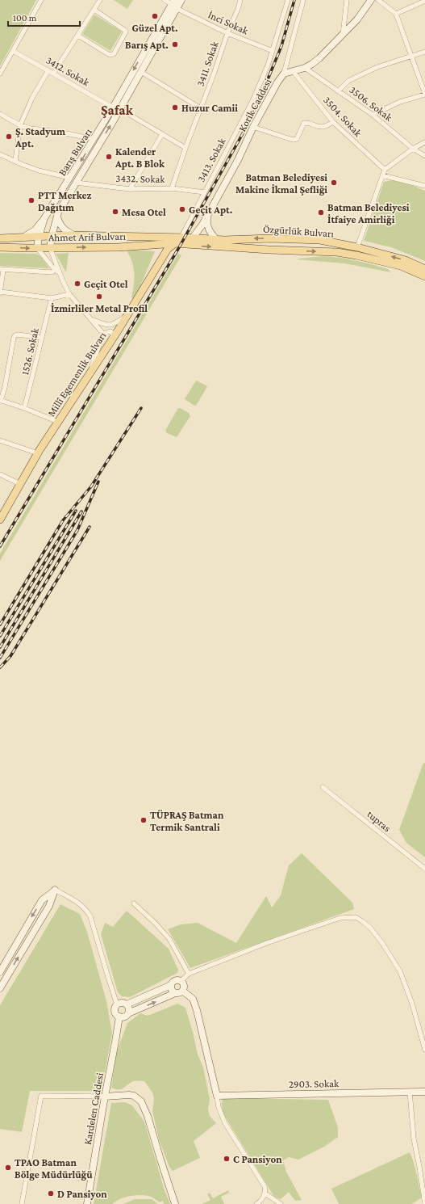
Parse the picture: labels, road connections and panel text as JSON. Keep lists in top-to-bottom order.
{
  "streets": {
    "main road": ["Özgürlük Bulvarı", "Ahmet Arif Bulvarı", "Millî Egemenlik Bulvarı"],
    "street": [
      "İnci Sokak",
      "3411. Sokak",
      "3412. Sokak",
      "3506. Sokak",
      "Korik Caddesi",
      "3504. Sokak",
      "Barış Bulvarı",
      "3413. Sokak",
      "3432. Sokak",
      "1526. Sokak",
      "tupras",
      "2903. Sokak",
      "Kardelen Caddesi"
    ]
  },
  "crossings": [
    ["İnci Sokak", "3411. Sokak"],
    ["İnci Sokak", "Barış Bulvarı"],
    ["İnci Sokak", "3413. Sokak"],
    ["3411. Sokak", "3432. Sokak"],
    ["3412. Sokak", "Barış Bulvarı"],
    ["3506. Sokak", "Korik Caddesi"],
    ["Korik Caddesi", "3504. Sokak"],
    ["Korik Caddesi", "Özgürlük Bulvarı"],
    ["Barış Bulvarı", "3432. Sokak"],
    ["Barış Bulvarı", "Ahmet Arif Bulvarı"],
    ["3413. Sokak", "3432. Sokak"],
    ["3413. Sokak", "Özgürlük Bulvarı"],
    ["Özgürlük Bulvarı", "Ahmet Arif Bulvarı"],
    ["Özgürlük Bulvarı", "Millî Egemenlik Bulvarı"],
    ["Ahmet Arif Bulvarı", "Millî Egemenlik Bulvarı"]
  ],
  "districts": ["Şafak"],
  "places": [
    "Güzel Apt.",
    "Barış Apt.",
    "Huzur Camii",
    "Ş. Stadyum Apt.",
    "Kalender Apt. B Blok",
    "Batman Belediyesi Makine İkmal Şefliği",
    "PTT Merkez Dağıtım",
    "Geçit Apt.",
    "Mesa Otel",
    "Batman Belediyesi İtfaiye Amirliği",
    "Geçit Otel",
    "İzmirliler Metal Profil",
    "TÜPRAŞ Batman Termik Santrali",
    "C Pansiyon",
    "TPAO Batman Bölge Müdürlüğü",
    "D Pansiyon"
  ],
  "scale_bar": "100 m"
}
